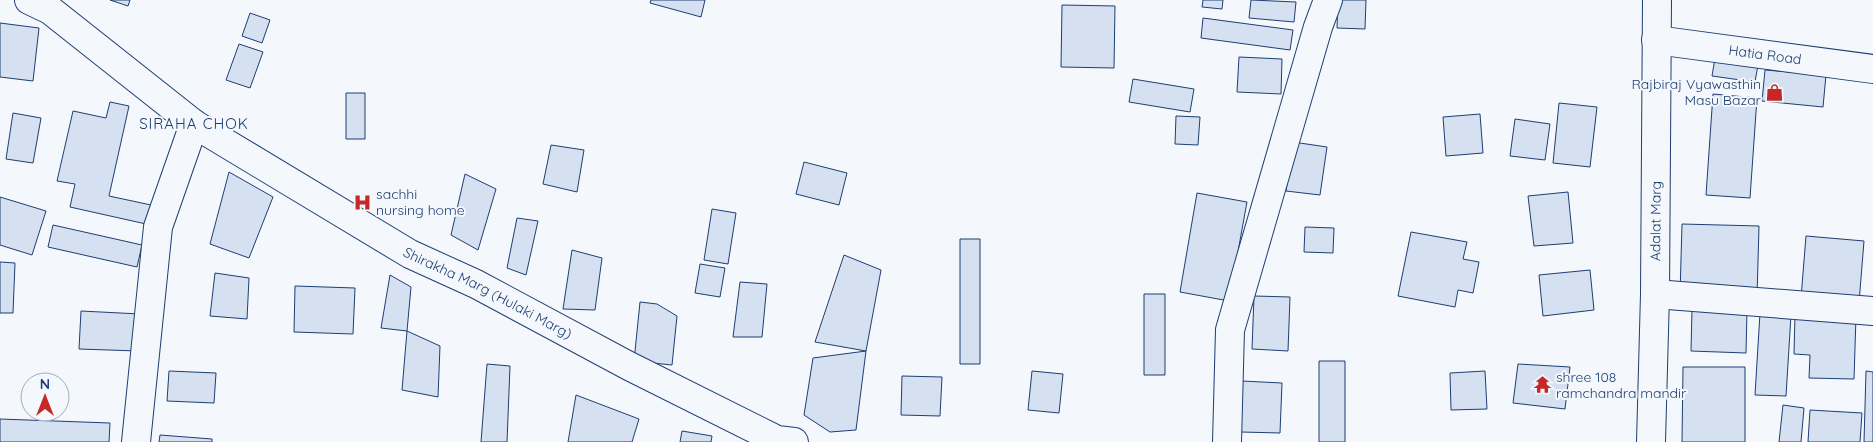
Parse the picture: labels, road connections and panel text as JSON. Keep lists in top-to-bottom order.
{
  "streets": {
    "main road": ["Hatia Road", "Adalat Marg", "Shirakha Marg (Hulaki Marg)"]
  },
  "crossings": [
    ["Hatia Road", "Adalat Marg"]
  ],
  "districts": ["SIRAHA CHOK"],
  "places": {
    "shop": ["Rajbiraj Vyawasthin Masu Bazar"],
    "hospital": ["sachhi nursing home"],
    "temple": ["shree 108 ramchandra mandir"]
  },
  "north": "top"
}
